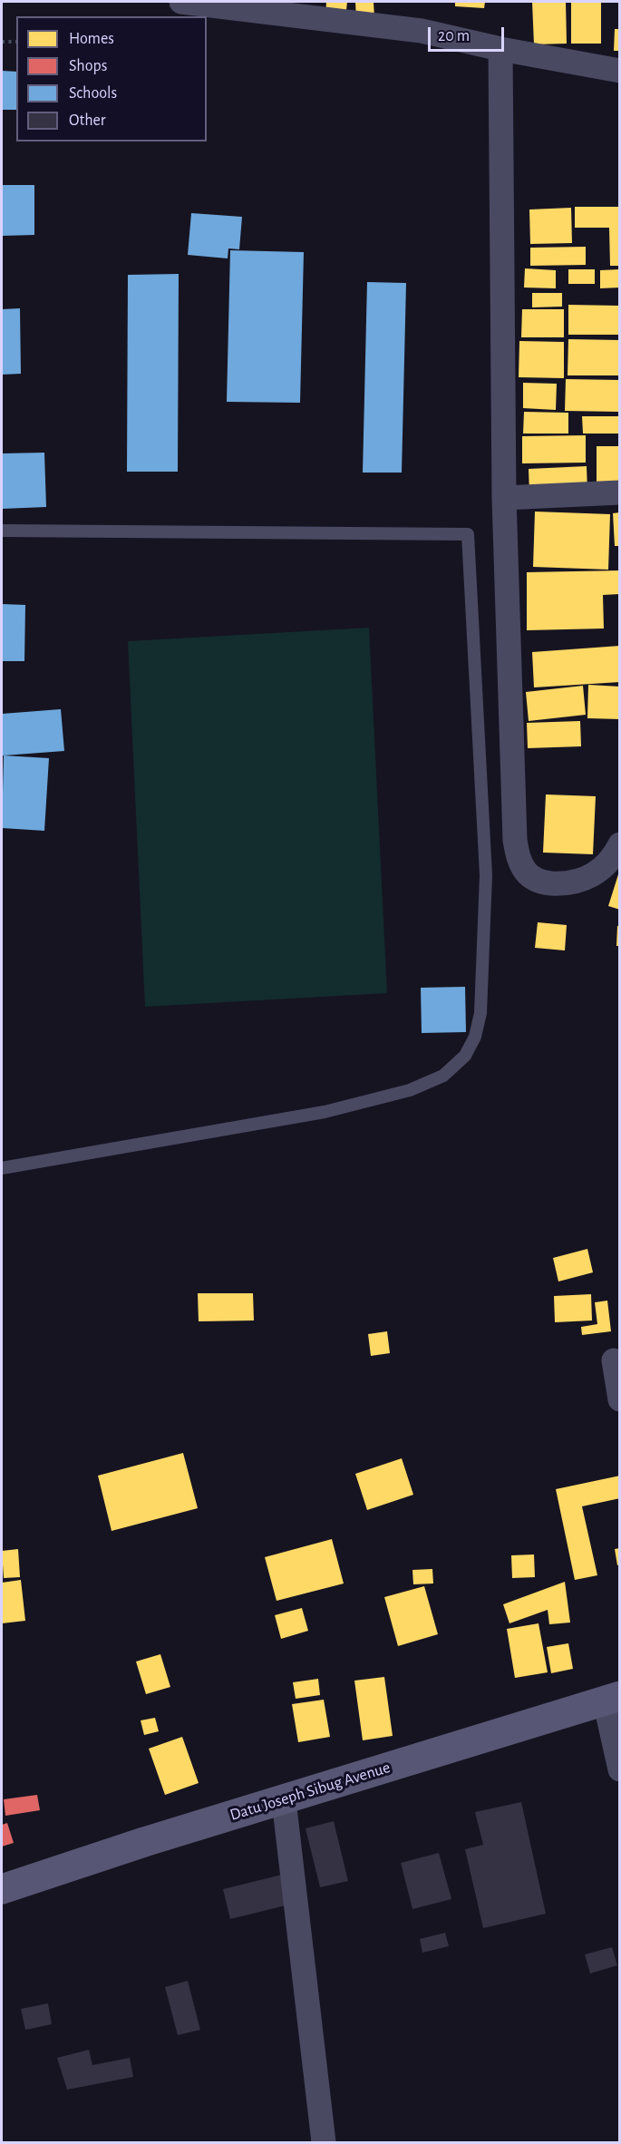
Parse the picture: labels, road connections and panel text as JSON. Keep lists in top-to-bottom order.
{
  "streets": {
    "main road": ["Datu Joseph Sibug Avenue"]
  },
  "legend": [
    "Homes",
    "Shops",
    "Schools",
    "Other"
  ],
  "scale_bar": "20 m"
}
